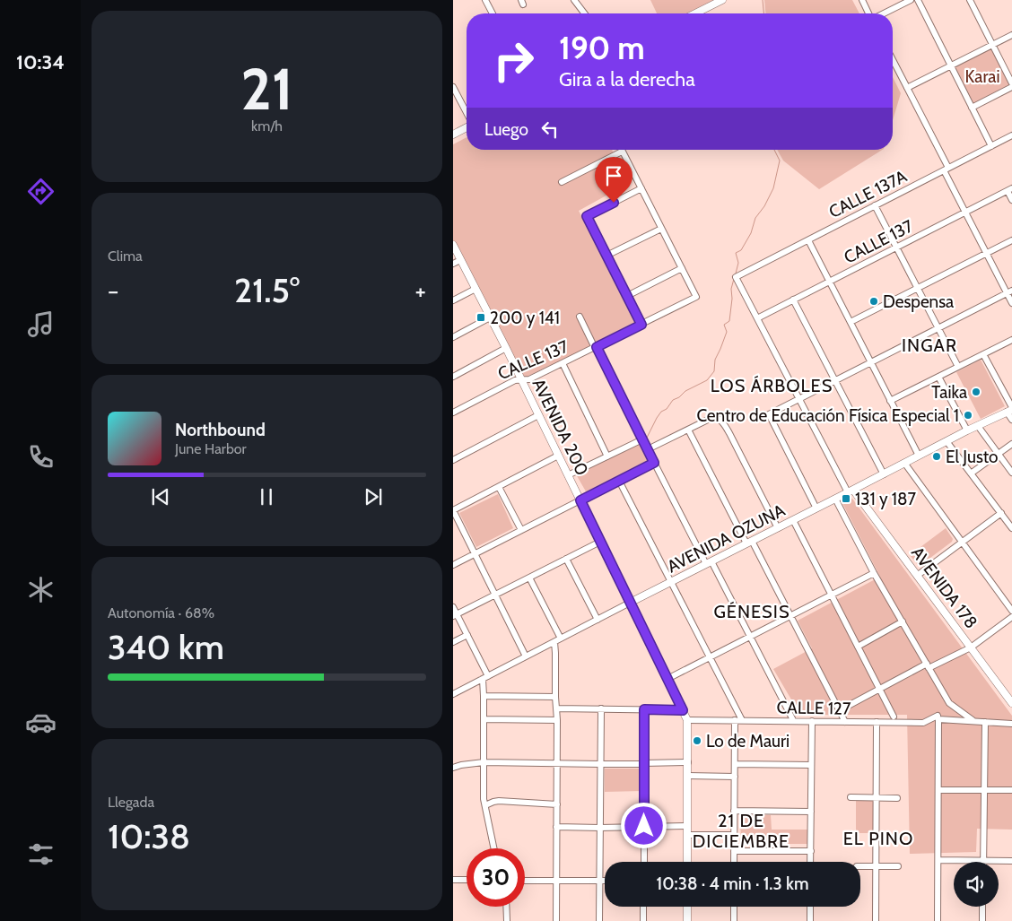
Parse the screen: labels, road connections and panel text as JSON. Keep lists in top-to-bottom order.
{
  "streets": {
    "main road": ["AVENIDA 200", "AVENIDA OZUNA", "AVENIDA 178"],
    "street": ["CALLE 137A", "CALLE 137", "CALLE 127"]
  },
  "crossings": [
    ["CALLE 137A", "CALLE 137"],
    ["CALLE 137", "AVENIDA 200"],
    ["AVENIDA 200", "AVENIDA OZUNA"],
    ["AVENIDA 200", "CALLE 127"],
    ["AVENIDA OZUNA", "AVENIDA 178"]
  ],
  "districts": [
    "INGAR",
    "LOS ÁRBOLES",
    "GÉNESIS",
    "21 DE DICIEMBRE",
    "EL PINO"
  ],
  "parks": ["Karai"],
  "places": {
    "other": [
      "Despensa",
      "Taika",
      "Centro de Educación Física Especial 1",
      "El Justo",
      "Lo de Mauri"
    ],
    "transit": ["200 y 141", "131 y 187"]
  },
  "page": {
    "tabs": "10:34",
    "tile": [
      ["21", "km/h"],
      "Clima",
      ["Autonomía · 68%", "340 km"],
      ["Llegada", "10:38"]
    ],
    "turn": ["190 m", "Gira a la derecha"],
    "then": "Luego",
    "heat": ["−", "21.5°", "+"],
    "song": ["Northbound", "June Harbor"],
    "limit": "30",
    "trip": "10:38 · 4 min · 1.3 km"
  }
}
